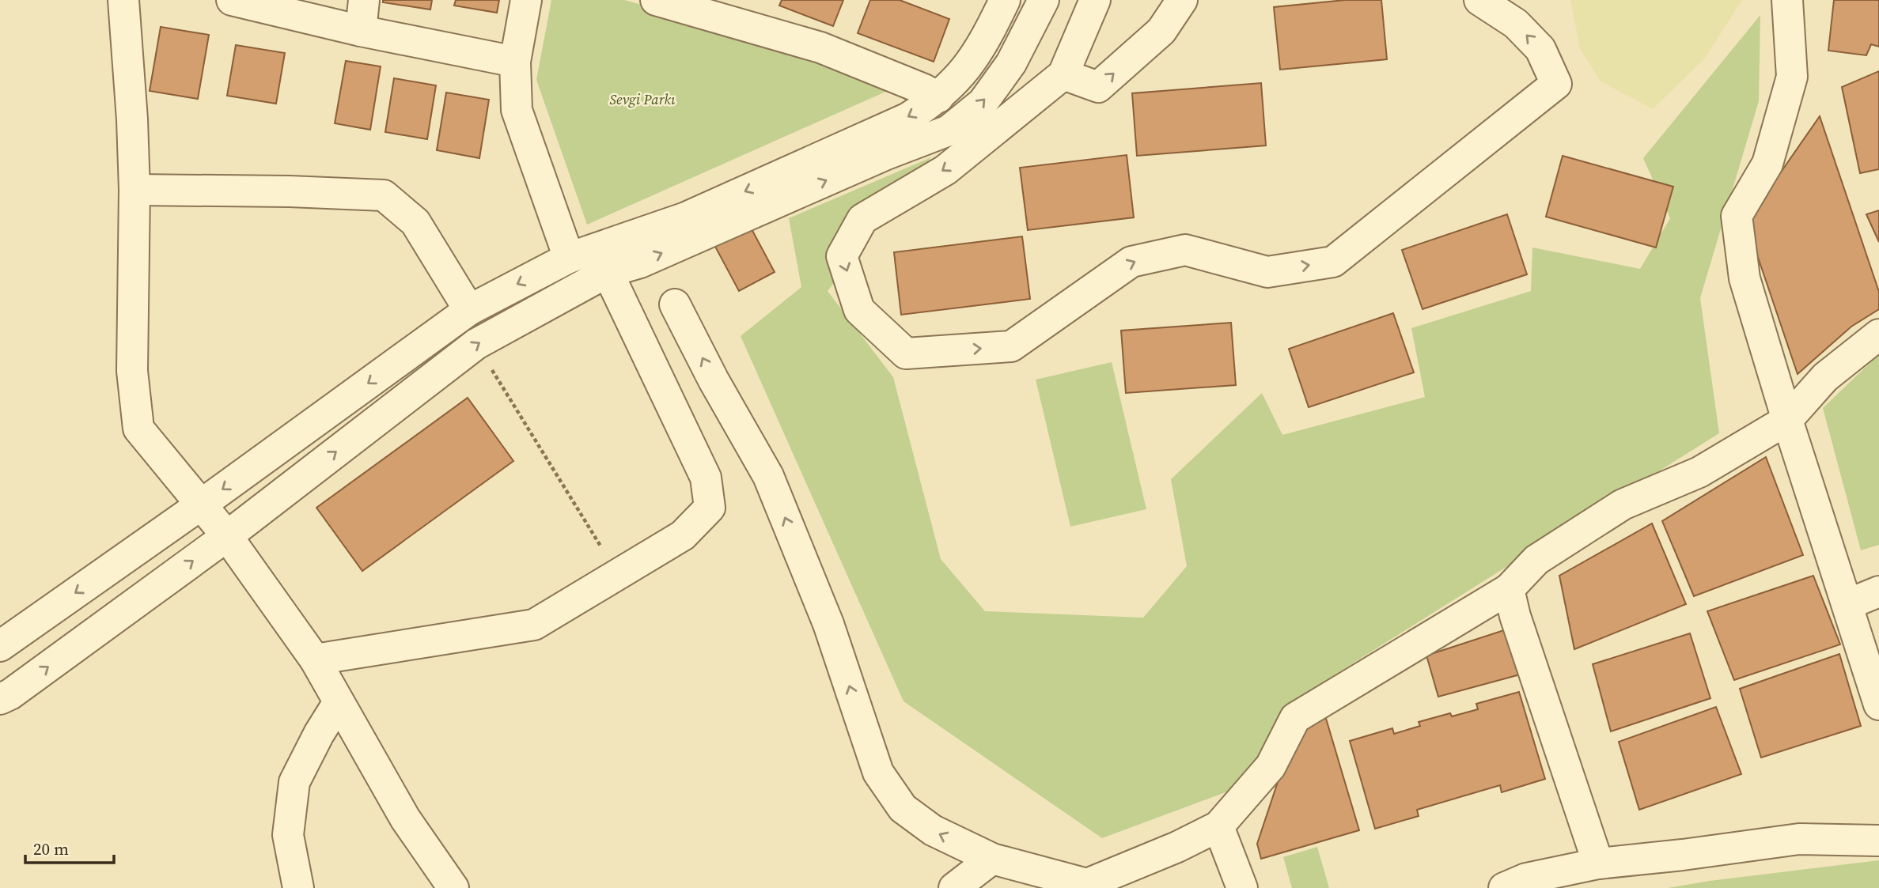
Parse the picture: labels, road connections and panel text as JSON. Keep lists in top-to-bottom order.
{
  "parks": ["Sevgi Parkı"],
  "scale_bar": "20 m"
}
